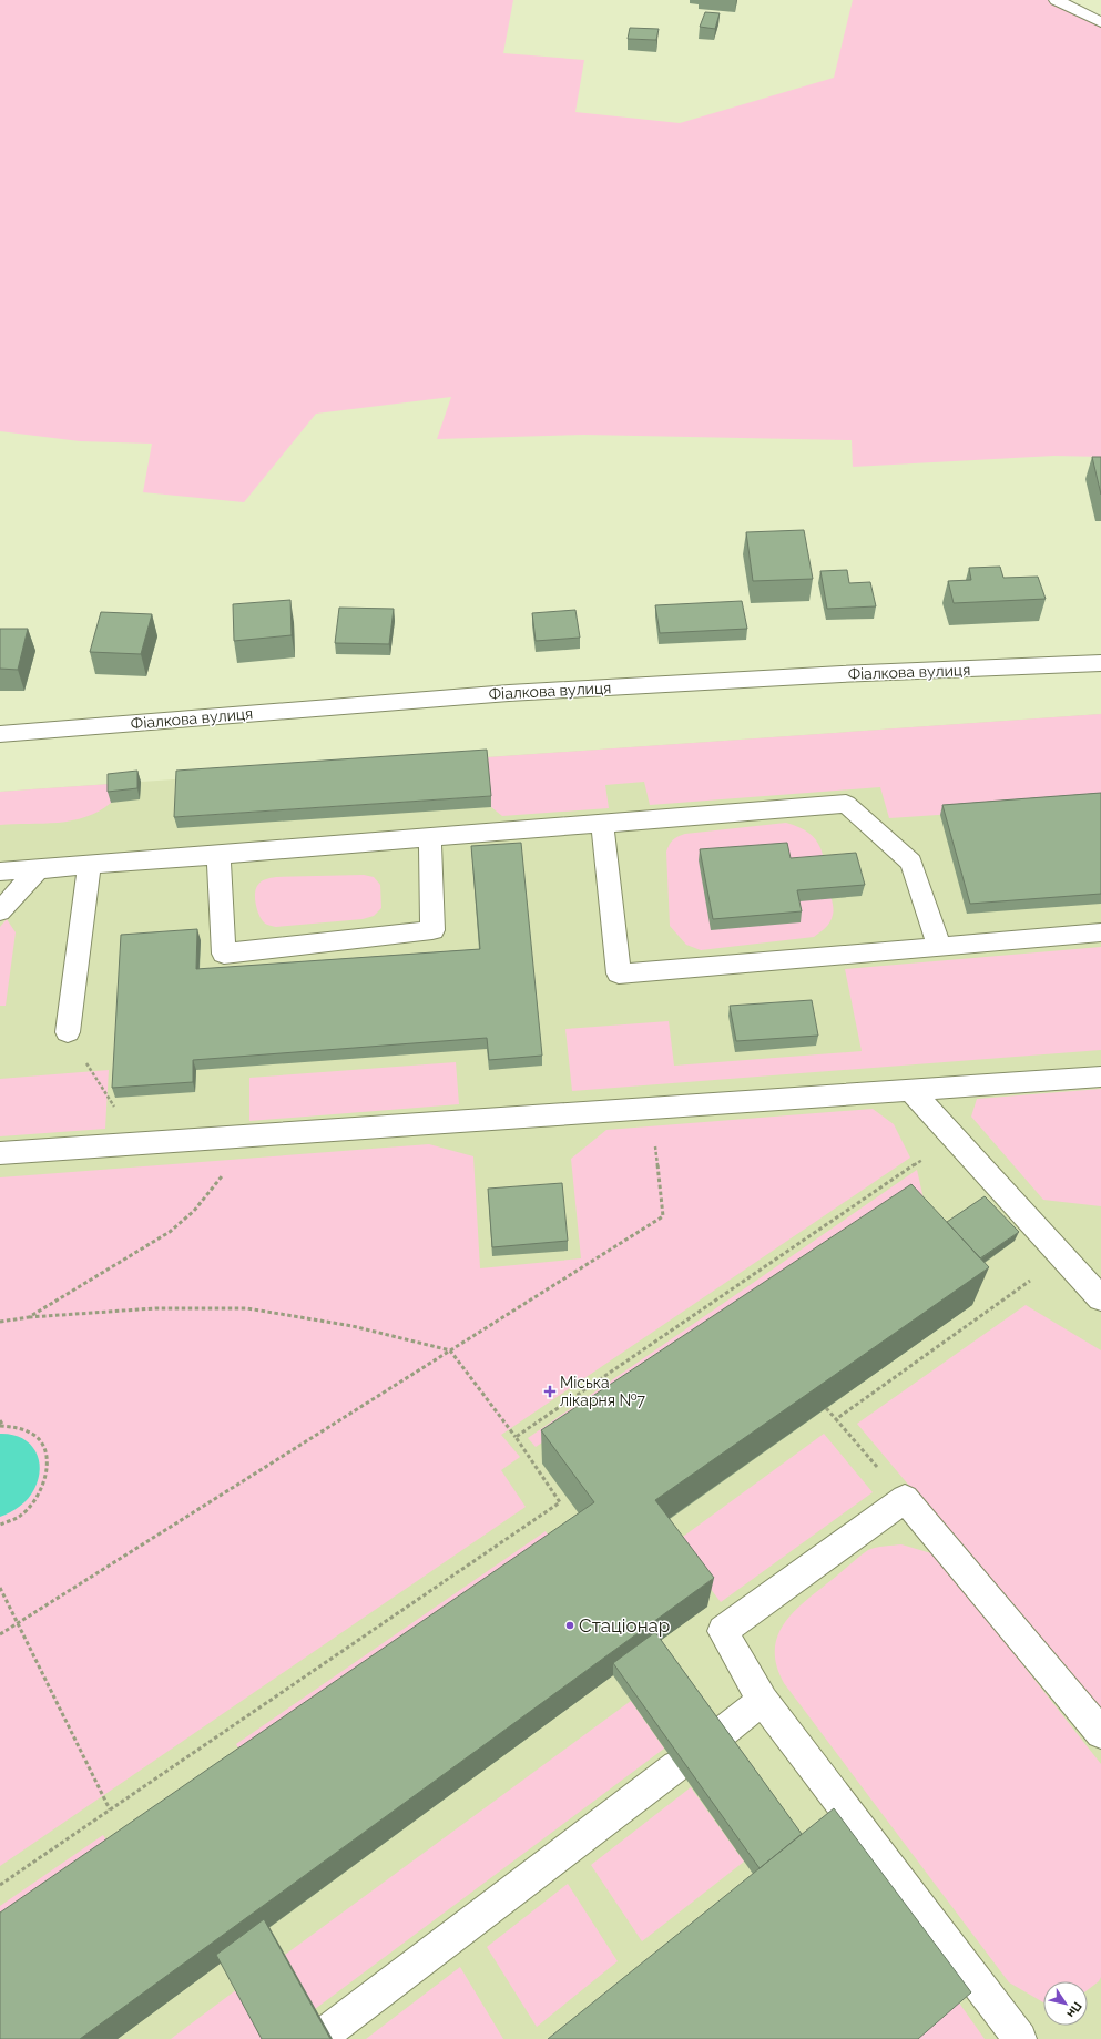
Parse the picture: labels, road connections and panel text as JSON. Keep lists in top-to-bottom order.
{
  "streets": {
    "street": ["Фіалкова вулиця"]
  },
  "places": {
    "health": ["Міська лікарня №7"],
    "other": ["Стаціонар"]
  },
  "north": "bottom right"
}
